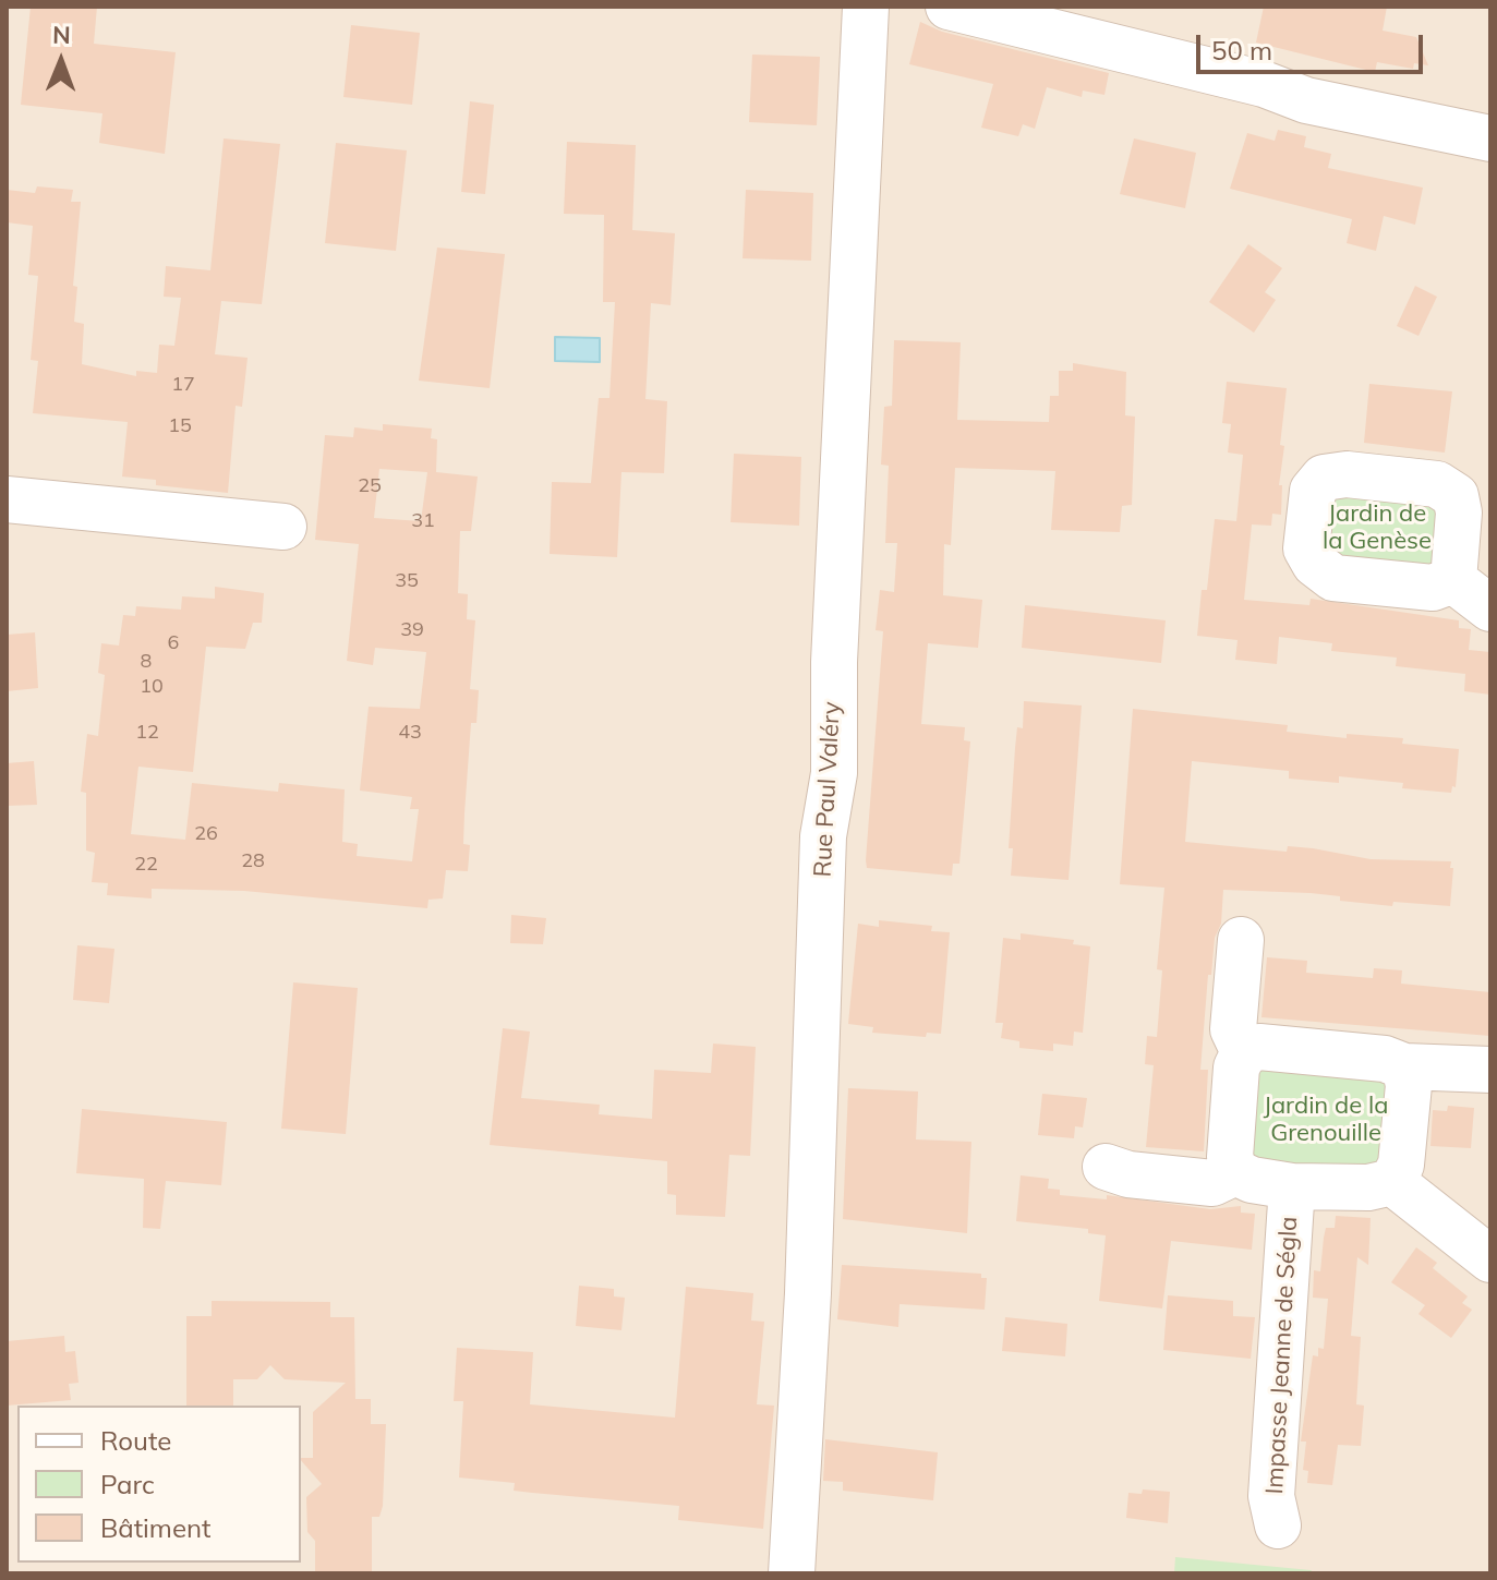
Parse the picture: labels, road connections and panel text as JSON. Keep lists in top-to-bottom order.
{
  "streets": {
    "street": ["Rue Paul Valéry", "Impasse Jeanne de Ségla"]
  },
  "parks": ["Jardin de la Genèse", "Jardin de la Grenouille"],
  "house_numbers": [
    "17",
    "15",
    "25",
    "31",
    "35",
    "39",
    "6",
    "8",
    "10",
    "12",
    "43",
    "26",
    "28",
    "22"
  ],
  "legend": ["Route", "Parc", "Bâtiment"],
  "scale_bar": "50 m",
  "north": "top"
}
